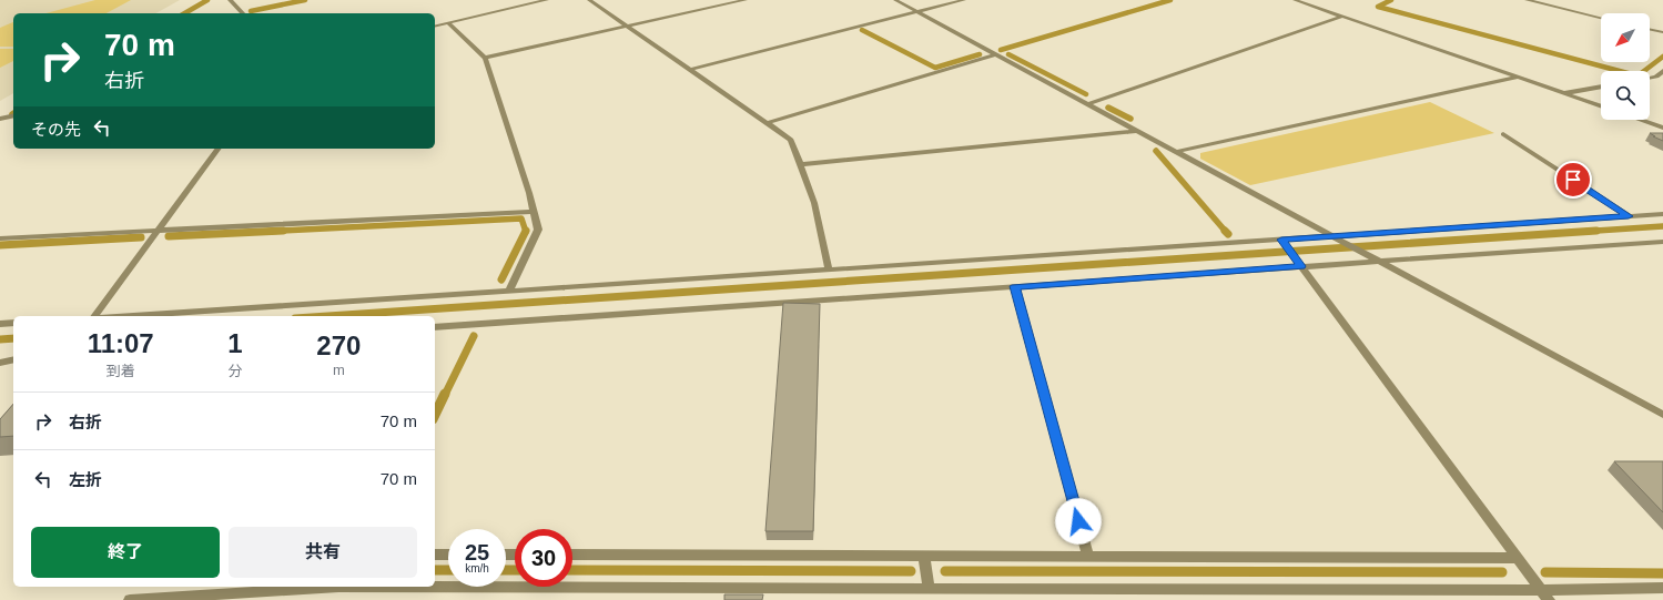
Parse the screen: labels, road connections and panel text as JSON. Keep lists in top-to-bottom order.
{
  "north": "bottom left",
  "page": {
    "turn": ["70 m", "右折"],
    "then": "その先",
    "eta": [
      "11:07",
      "到着",
      "1",
      "分",
      "270",
      "m"
    ],
    "list": [
      {
        "name": "右折",
        "value": "70 m"
      },
      {
        "name": "左折",
        "value": "70 m"
      }
    ],
    "buttons": ["終了", "共有"],
    "speed": "25 km/h",
    "limit": "30"
  }
}
